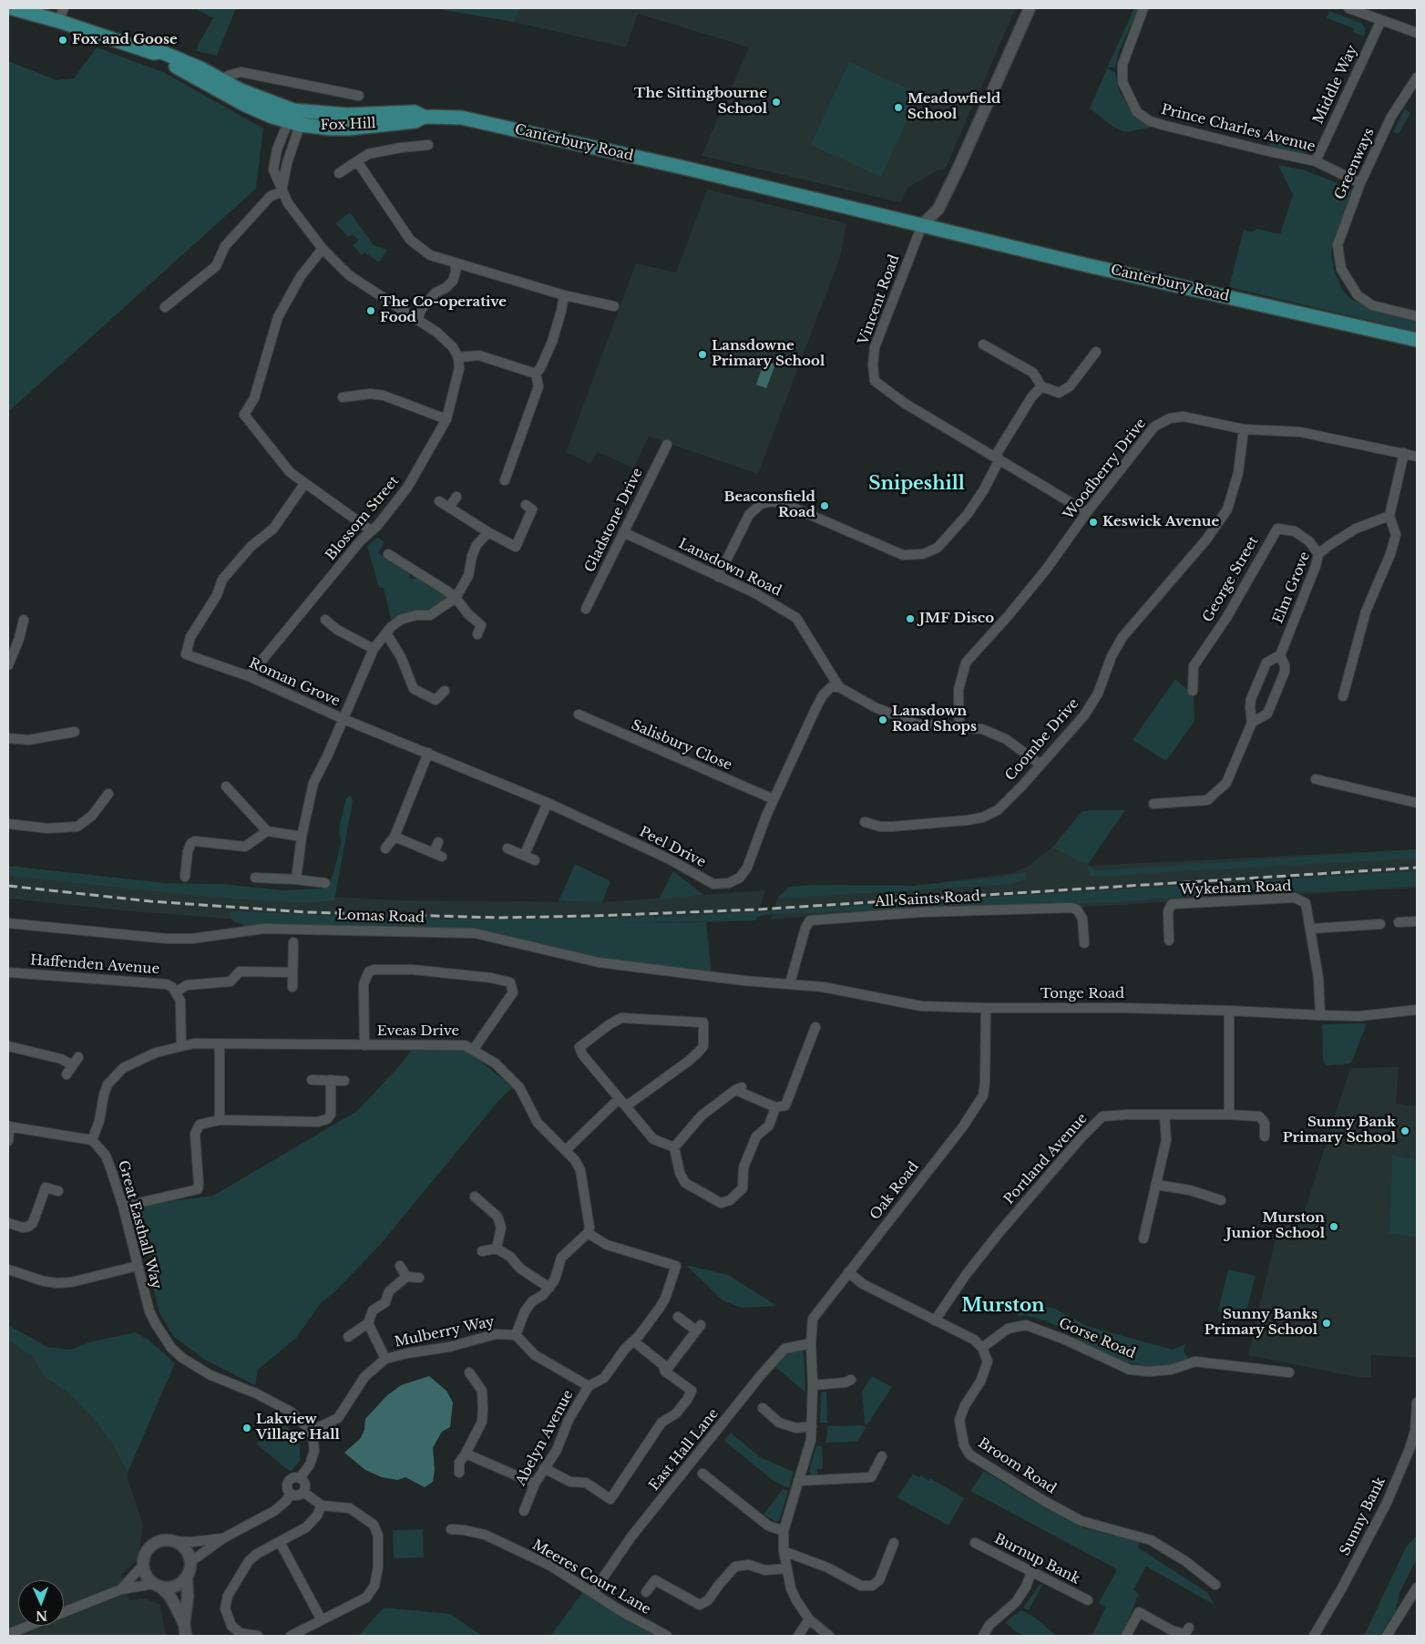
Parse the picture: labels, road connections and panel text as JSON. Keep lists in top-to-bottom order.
{
  "streets": {
    "main road": ["Fox Hill", "Canterbury Road"],
    "street": [
      "Middle Way",
      "Prince Charles Avenue",
      "Greenways",
      "Vincent Road",
      "Woodberry Drive",
      "Blossom Street",
      "Gladstone Drive",
      "Lansdown Road",
      "George Street",
      "Elm Grove",
      "Roman Grove",
      "Coombe Drive",
      "Salisbury Close",
      "Peel Drive",
      "Wykeham Road",
      "All Saints Road",
      "Lomas Road",
      "Haffenden Avenue",
      "Tonge Road",
      "Eveas Drive",
      "Portland Avenue",
      "Oak Road",
      "Great Easthall Way",
      "Mulberry Way",
      "Gorse Road",
      "Abelyn Avenue",
      "East Hall Lane",
      "Broom Road",
      "Sunny Bank",
      "Burnup Bank",
      "Meeres Court Lane"
    ]
  },
  "crossings": [
    ["Middle Way", "Prince Charles Avenue"],
    ["Fox Hill", "Canterbury Road"],
    ["Prince Charles Avenue", "Greenways"],
    ["Canterbury Road", "Vincent Road"],
    ["Woodberry Drive", "Lansdown Road"],
    ["Woodberry Drive", "Coombe Drive"],
    ["Blossom Street", "Roman Grove"],
    ["Gladstone Drive", "Lansdown Road"],
    ["Lansdown Road", "Coombe Drive"],
    ["Lansdown Road", "Peel Drive"],
    ["George Street", "Elm Grove"],
    ["Roman Grove", "Peel Drive"],
    ["Salisbury Close", "Peel Drive"],
    ["Wykeham Road", "Tonge Road"],
    ["All Saints Road", "Tonge Road"],
    ["Lomas Road", "Tonge Road"],
    ["Tonge Road", "Oak Road"],
    ["Eveas Drive", "Mulberry Way"],
    ["Oak Road", "East Hall Lane"],
    ["Great Easthall Way", "Mulberry Way"],
    ["Mulberry Way", "Abelyn Avenue"],
    ["Gorse Road", "Broom Road"],
    ["East Hall Lane", "Meeres Court Lane"]
  ],
  "districts": ["Snipeshill", "Murston"],
  "places": [
    "Fox and Goose",
    "The Sittingbourne School",
    "Meadowfield School",
    "The Co-operative Food",
    "Lansdowne Primary School",
    "Beaconsfield Road",
    "Keswick Avenue",
    "JMF Disco",
    "Lansdown Road Shops",
    "Sunny Bank Primary School",
    "Murston Junior School",
    "Sunny Banks Primary School",
    "Lakview Village Hall"
  ],
  "north": "bottom"
}
